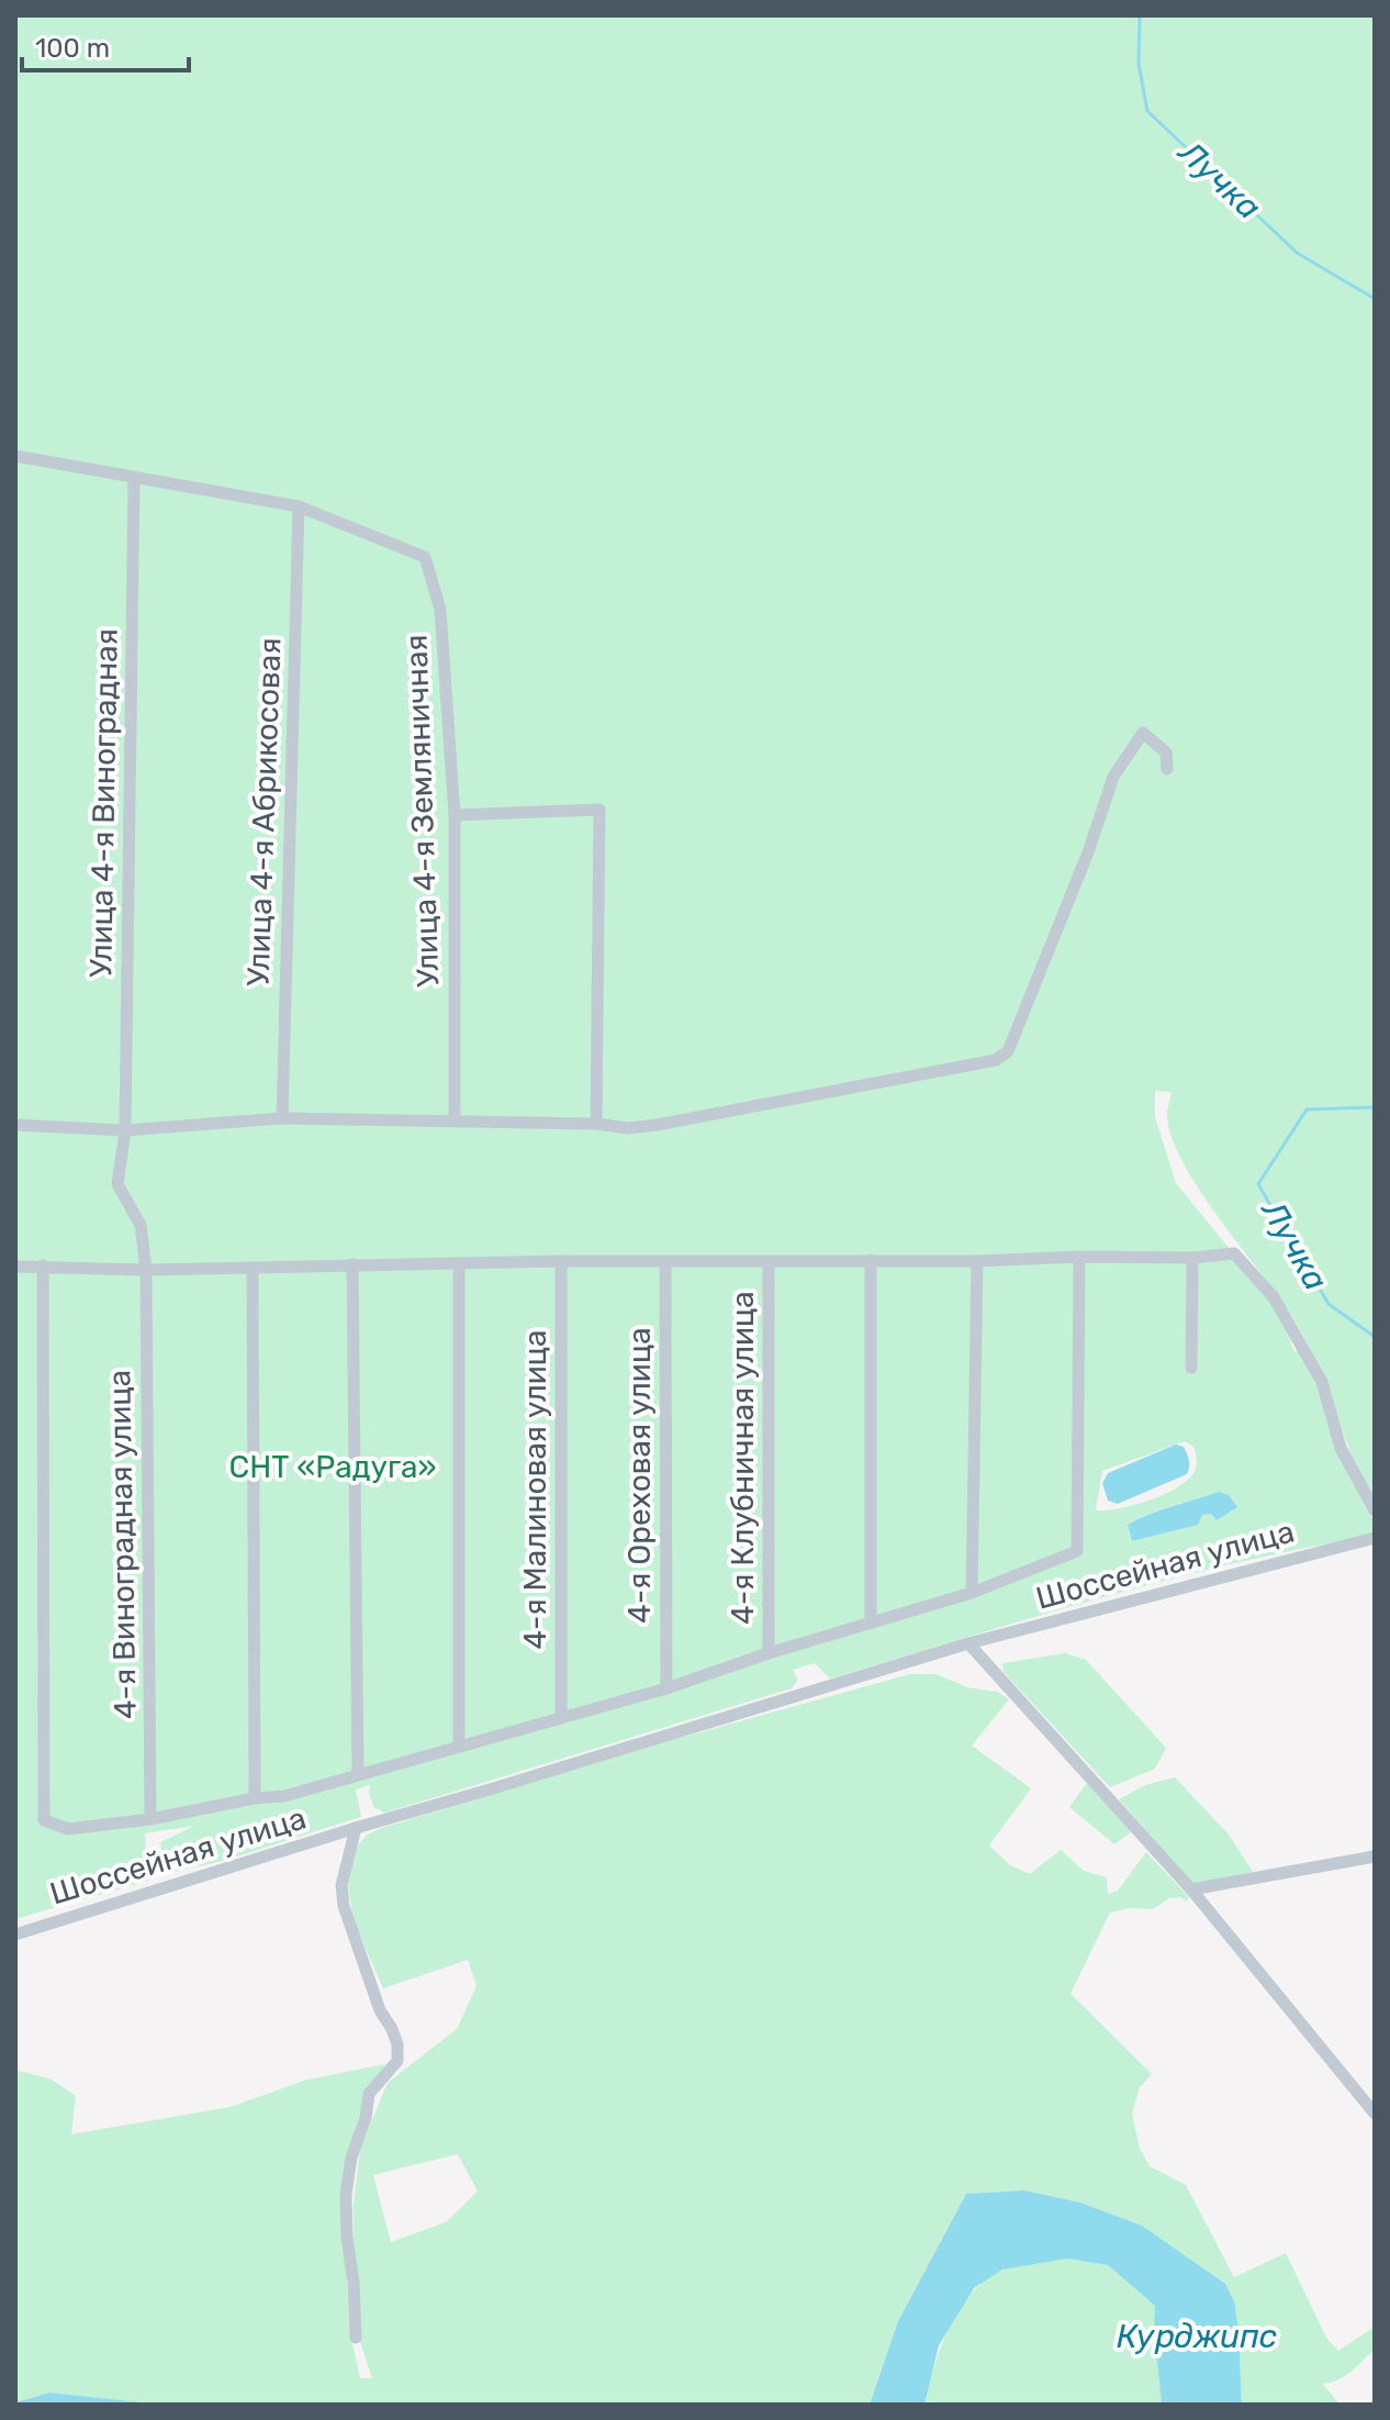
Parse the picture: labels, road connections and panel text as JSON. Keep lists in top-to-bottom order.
{
  "streets": {
    "street": [
      "Улица 4-я Виноградная",
      "Улица 4-я Земляничная",
      "Улица 4-я Абрикосовая",
      "4-я Клубничная улица",
      "4-я Ореховая улица",
      "4-я Малиновая улица",
      "4-я Виноградная улица",
      "Шоссейная улица"
    ]
  },
  "crossings": [
    ["Улица 4-я Виноградная", "Улица 4-я Земляничная"],
    ["Улица 4-я Виноградная", "4-я Виноградная улица"],
    ["Улица 4-я Земляничная", "Улица 4-я Абрикосовая"]
  ],
  "water": ["Лучка", "Курджипс"],
  "parks": ["СНТ «Радуга»"],
  "scale_bar": "100 m"
}
